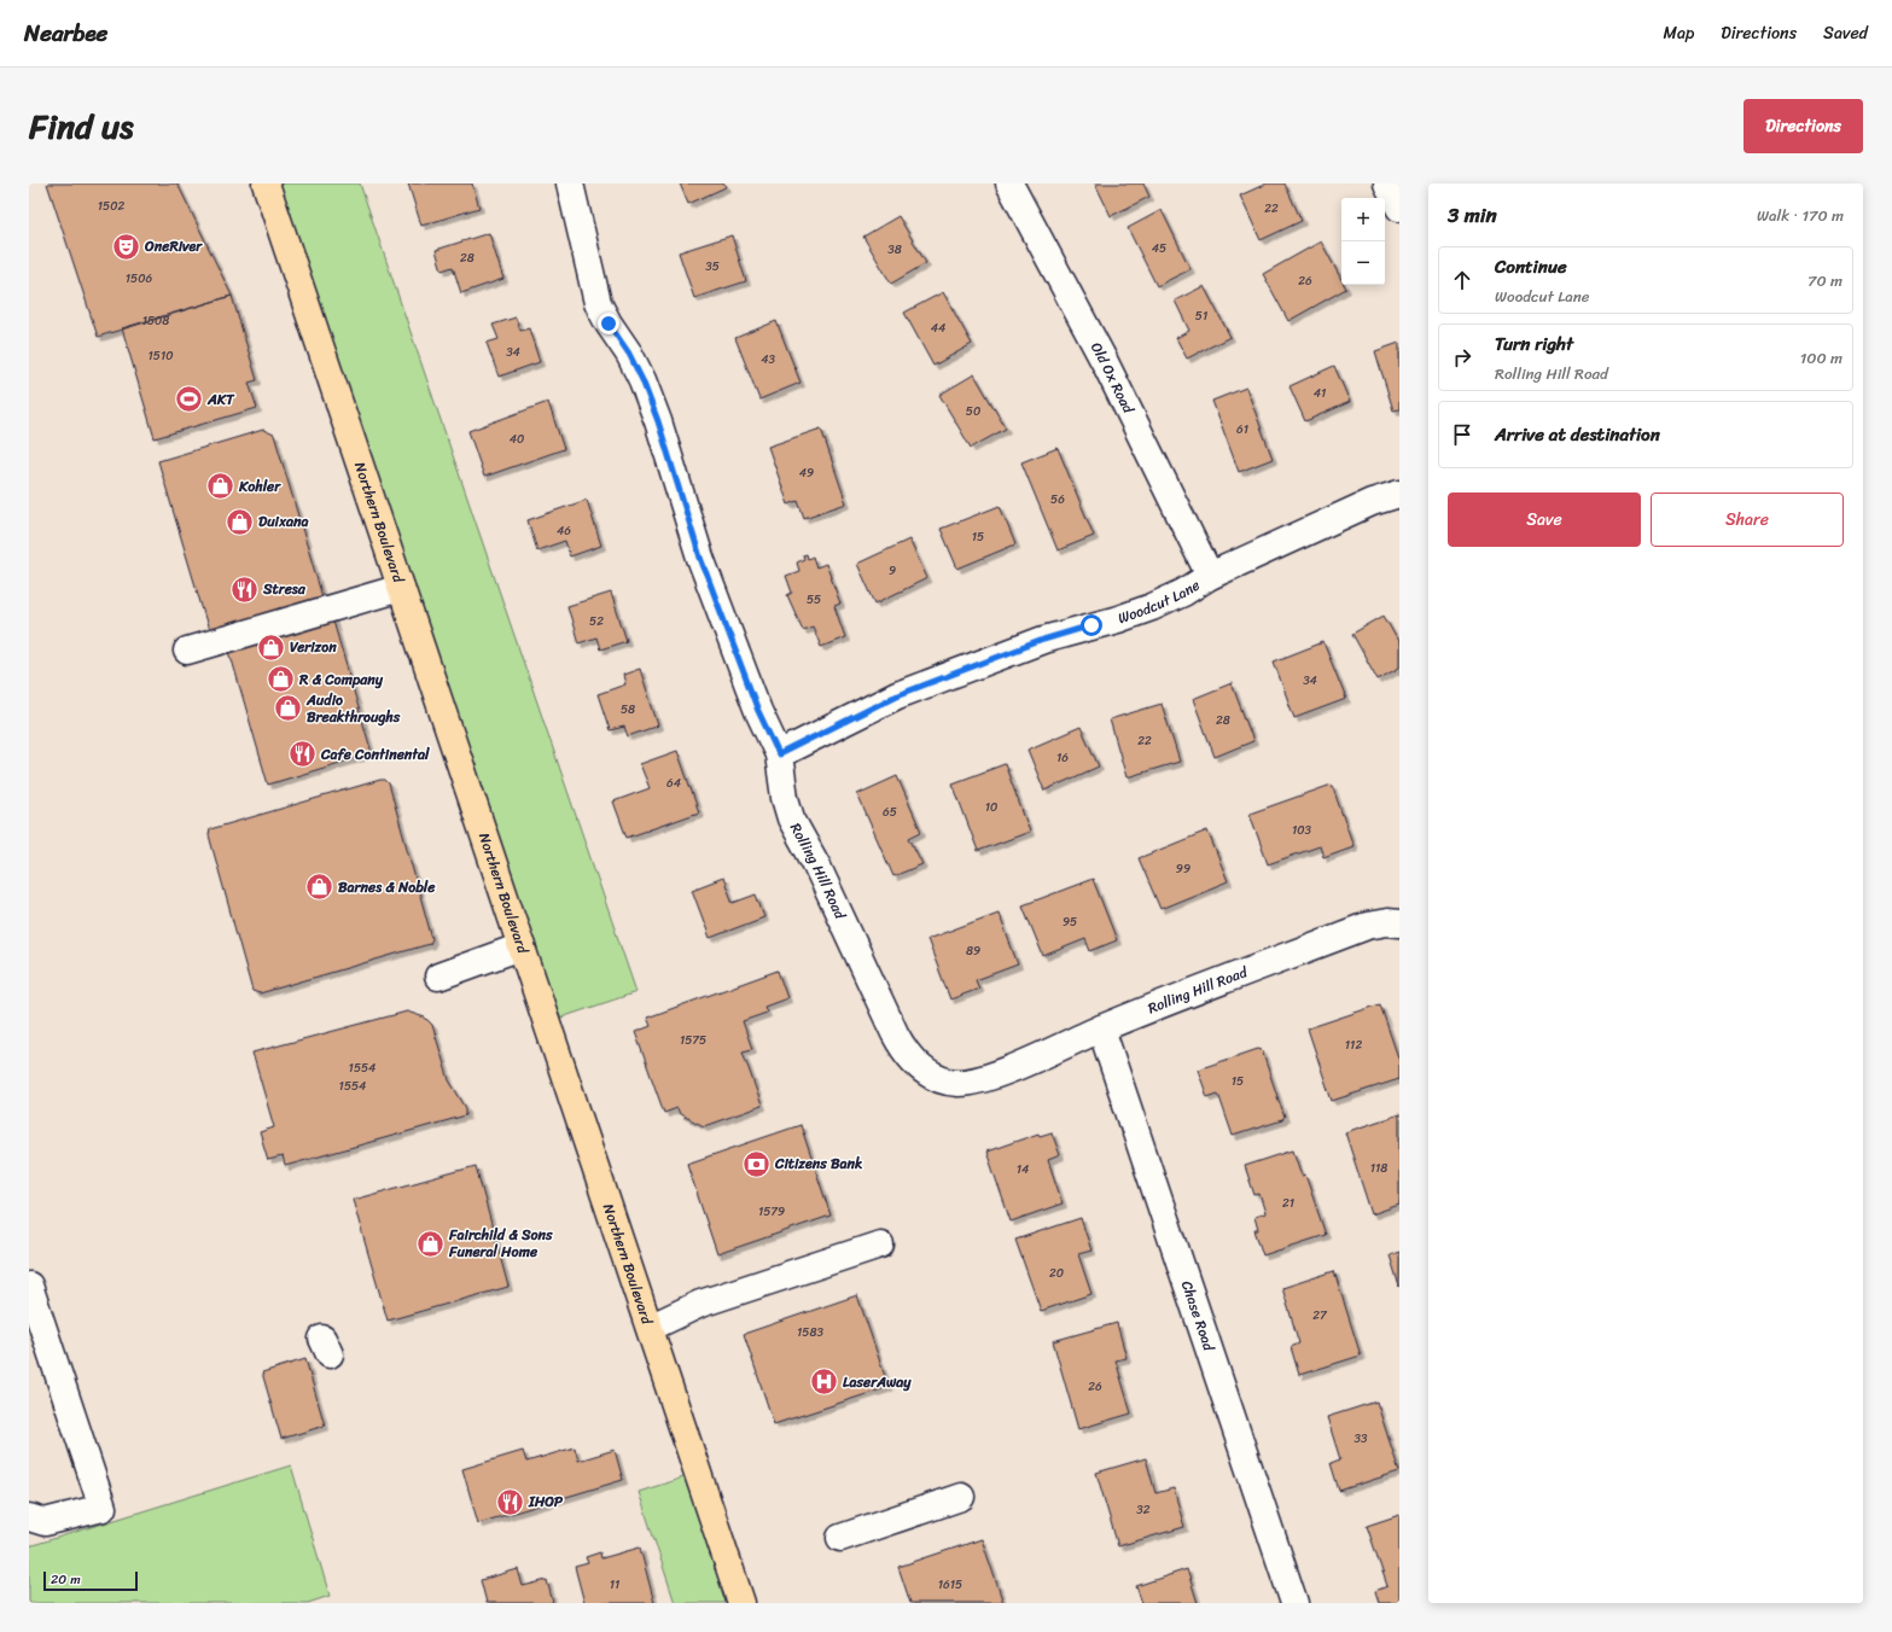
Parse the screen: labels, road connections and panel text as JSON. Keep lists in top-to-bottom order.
{
  "streets": {
    "main road": ["Northern Boulevard"],
    "street": [
      "Old Ox Road",
      "Woodcut Lane",
      "Rolling Hill Road",
      "Chase Road"
    ]
  },
  "crossings": [
    ["Old Ox Road", "Woodcut Lane"],
    ["Woodcut Lane", "Rolling Hill Road"],
    ["Rolling Hill Road", "Chase Road"]
  ],
  "places": {
    "theatre": ["OneRiver"],
    "sports": ["AKT"],
    "shop": [
      "Kohler",
      "Duixana",
      "Verizon",
      "R & Company",
      "Audio Breakthroughs",
      "Barnes & Noble",
      "Fairchild & Sons Funeral Home"
    ],
    "restaurant": ["Stresa", "Cafe Continental", "IHOP"],
    "bank": ["Citizens Bank"],
    "hospital": ["LaserAway"]
  },
  "house_numbers": [
    "1502",
    "22",
    "45",
    "38",
    "28",
    "35",
    "1506",
    "26",
    "51",
    "1508",
    "44",
    "34",
    "1510",
    "43",
    "41",
    "50",
    "61",
    "40",
    "49",
    "56",
    "46",
    "15",
    "9",
    "55",
    "52",
    "34",
    "58",
    "28",
    "22",
    "16",
    "64",
    "10",
    "65",
    "103",
    "99",
    "95",
    "89",
    "1575",
    "112",
    "1554",
    "15",
    "1554",
    "118",
    "14",
    "21",
    "1579",
    "20",
    "27",
    "1583",
    "26",
    "33",
    "32",
    "11",
    "1615"
  ],
  "scale_bar": "20 m",
  "page": {
    "header": "Nearbee",
    "nav": ["Map", "Directions", "Saved"],
    "title": "Find us",
    "buttons": [
      "Directions",
      ["Save", "Share"]
    ],
    "heading": ["3 min", "Walk · 170 m"],
    "map_buttons": ["+", "−"],
    "list": [
      ["Continue", "Woodcut Lane", "70 m"],
      ["Turn right", "Rolling Hill Road", "100 m"],
      "Arrive at destination"
    ],
    "scale": "20 m"
  }
}
